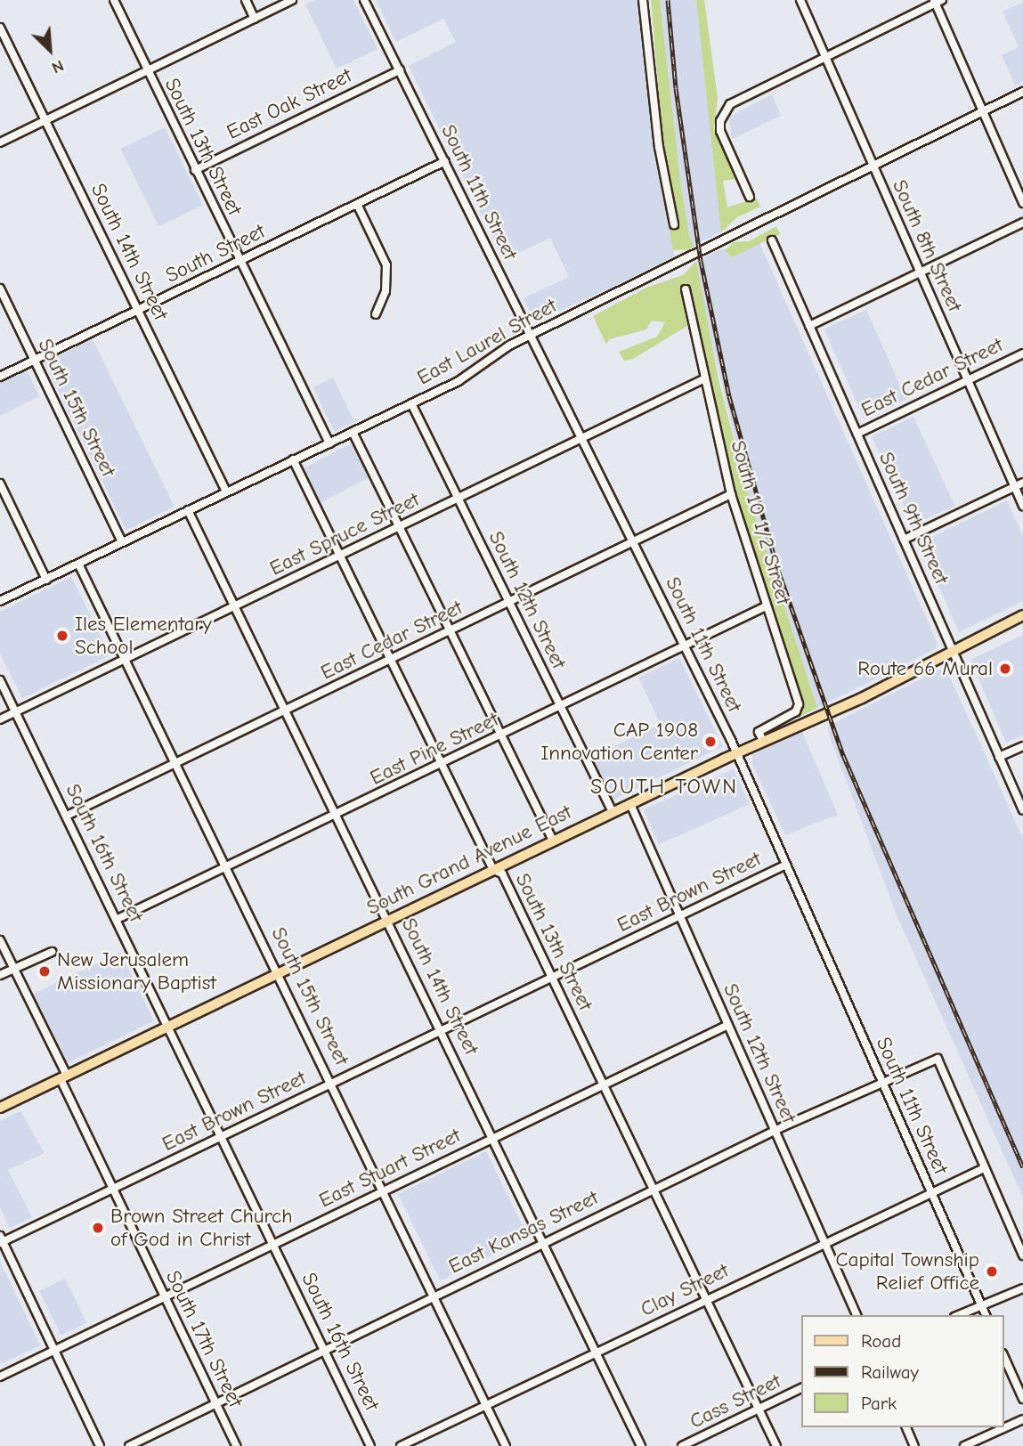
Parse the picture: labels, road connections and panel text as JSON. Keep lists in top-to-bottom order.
{
  "streets": {
    "main road": ["South Grand Avenue East"],
    "street": [
      "East Oak Street",
      "South 13th Street",
      "South 11th Street",
      "South 8th Street",
      "South 14th Street",
      "South Street",
      "East Laurel Street",
      "East Cedar Street",
      "South 15th Street",
      "South 9th Street",
      "South 10 1/2 Street",
      "East Spruce Street",
      "South 12th Street",
      "East Pine Street",
      "South 16th Street",
      "East Brown Street",
      "East Stuart Street",
      "East Kansas Street",
      "Clay Street",
      "South 17th Street",
      "Cass Street"
    ]
  },
  "crossings": [
    ["East Oak Street", "South 13th Street"],
    ["East Oak Street", "South 11th Street"],
    ["South 13th Street", "South Street"],
    ["South 13th Street", "East Laurel Street"],
    ["South 13th Street", "East Cedar Street"],
    ["South 13th Street", "East Spruce Street"],
    ["South 13th Street", "East Pine Street"],
    ["South 13th Street", "South Grand Avenue East"],
    ["South 13th Street", "East Brown Street"],
    ["South 13th Street", "East Stuart Street"],
    ["South 13th Street", "East Kansas Street"],
    ["South 13th Street", "Clay Street"],
    ["South 13th Street", "Cass Street"],
    ["South 11th Street", "South Street"],
    ["South 11th Street", "East Laurel Street"],
    ["South 11th Street", "East Cedar Street"],
    ["South 11th Street", "East Spruce Street"],
    ["South 11th Street", "East Pine Street"],
    ["South 11th Street", "South Grand Avenue East"],
    ["South 11th Street", "East Brown Street"],
    ["South 11th Street", "East Kansas Street"],
    ["South 11th Street", "Clay Street"],
    ["South 8th Street", "East Laurel Street"],
    ["South 8th Street", "East Cedar Street"],
    ["South 14th Street", "South Street"],
    ["South 14th Street", "East Laurel Street"],
    ["South 14th Street", "East Cedar Street"],
    ["South 14th Street", "East Spruce Street"],
    ["South 14th Street", "East Pine Street"],
    ["South 14th Street", "South Grand Avenue East"],
    ["South 14th Street", "East Brown Street"],
    ["South 14th Street", "East Stuart Street"],
    ["South 14th Street", "East Kansas Street"],
    ["South 14th Street", "Clay Street"],
    ["South Street", "South 15th Street"],
    ["East Laurel Street", "South 15th Street"],
    ["East Laurel Street", "South 12th Street"],
    ["East Cedar Street", "South 15th Street"],
    ["East Cedar Street", "South 9th Street"],
    ["East Cedar Street", "South 10 1/2 Street"],
    ["East Cedar Street", "South 12th Street"],
    ["East Cedar Street", "South 16th Street"],
    ["South 15th Street", "East Spruce Street"],
    ["South 15th Street", "East Pine Street"],
    ["South 15th Street", "South Grand Avenue East"],
    ["South 15th Street", "East Brown Street"],
    ["South 15th Street", "East Stuart Street"],
    ["South 15th Street", "East Kansas Street"],
    ["South 15th Street", "Clay Street"],
    ["South 9th Street", "South Grand Avenue East"],
    ["South 10 1/2 Street", "East Spruce Street"],
    ["South 10 1/2 Street", "East Pine Street"],
    ["South 10 1/2 Street", "South Grand Avenue East"],
    ["East Spruce Street", "South 12th Street"],
    ["East Spruce Street", "South 16th Street"],
    ["South 12th Street", "East Pine Street"],
    ["South 12th Street", "South Grand Avenue East"],
    ["South 12th Street", "East Brown Street"],
    ["South 12th Street", "East Stuart Street"],
    ["South 12th Street", "East Kansas Street"],
    ["South 12th Street", "Clay Street"],
    ["East Pine Street", "South 16th Street"],
    ["South 16th Street", "South Grand Avenue East"],
    ["South 16th Street", "East Brown Street"],
    ["South 16th Street", "East Stuart Street"],
    ["South 16th Street", "East Kansas Street"],
    ["South Grand Avenue East", "South 17th Street"],
    ["East Brown Street", "South 17th Street"],
    ["East Stuart Street", "South 17th Street"],
    ["East Kansas Street", "Clay Street"],
    ["East Kansas Street", "South 17th Street"]
  ],
  "districts": ["SOUTH TOWN"],
  "places": [
    "Iles Elementary School",
    "Route 66 Mural",
    "CAP 1908 Innovation Center",
    "New Jerusalem Missionary Baptist",
    "Brown Street Church of God in Christ",
    "Capital Township Relief Office"
  ],
  "legend": ["Road", "Railway", "Park"],
  "north": "bottom right"
}
